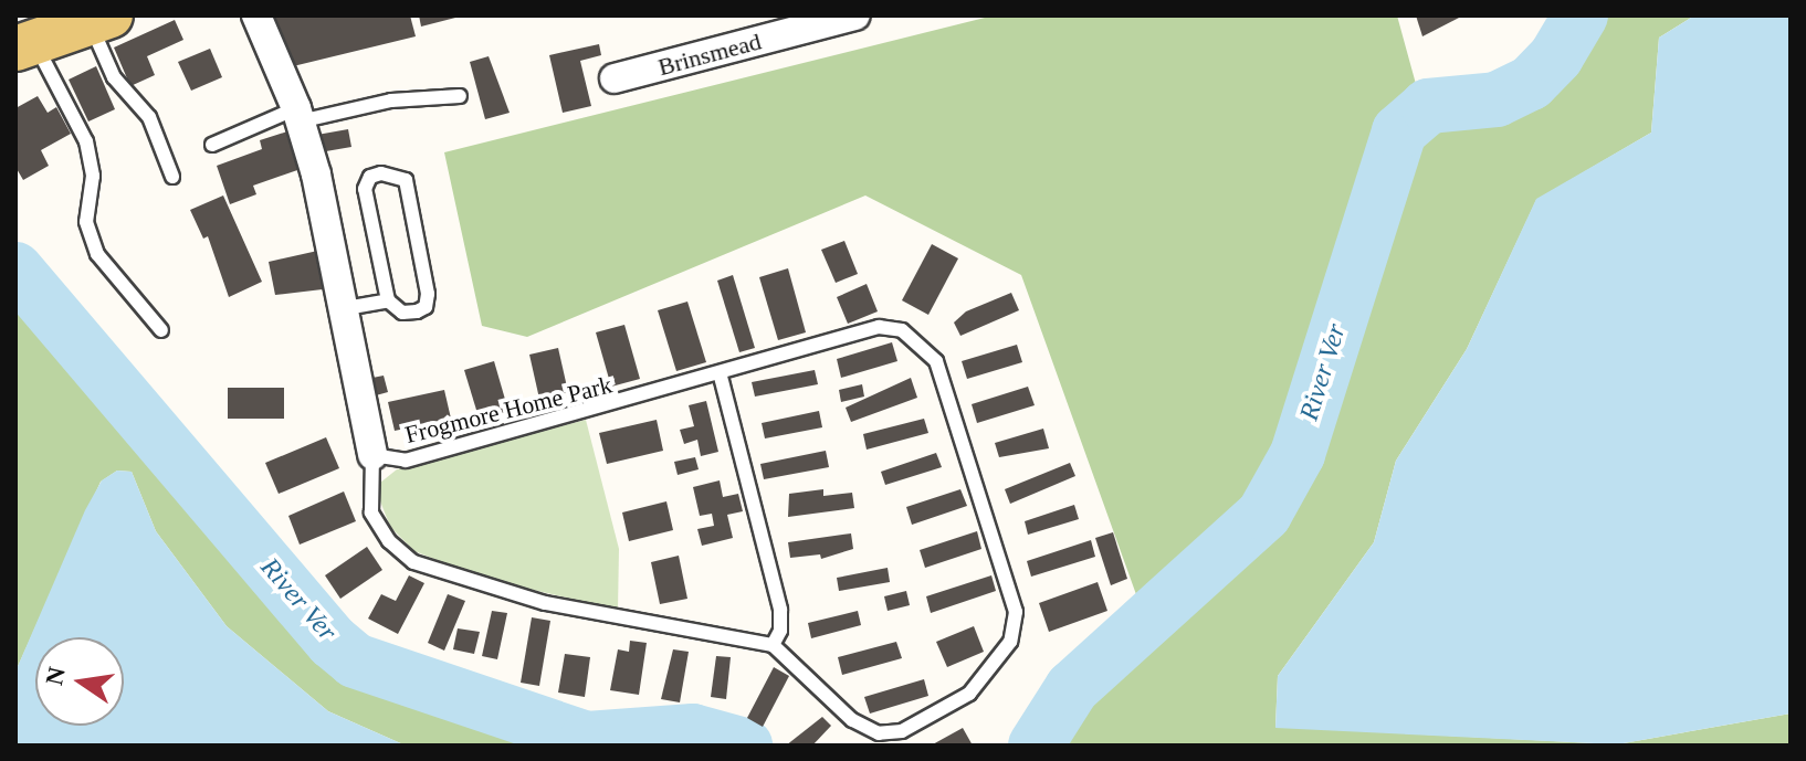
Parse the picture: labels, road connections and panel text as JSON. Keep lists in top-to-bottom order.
{
  "streets": {
    "street": ["Brinsmead"],
    "lane": ["Frogmore Home Park"]
  },
  "water": ["River Ver"],
  "north": "left"
}
